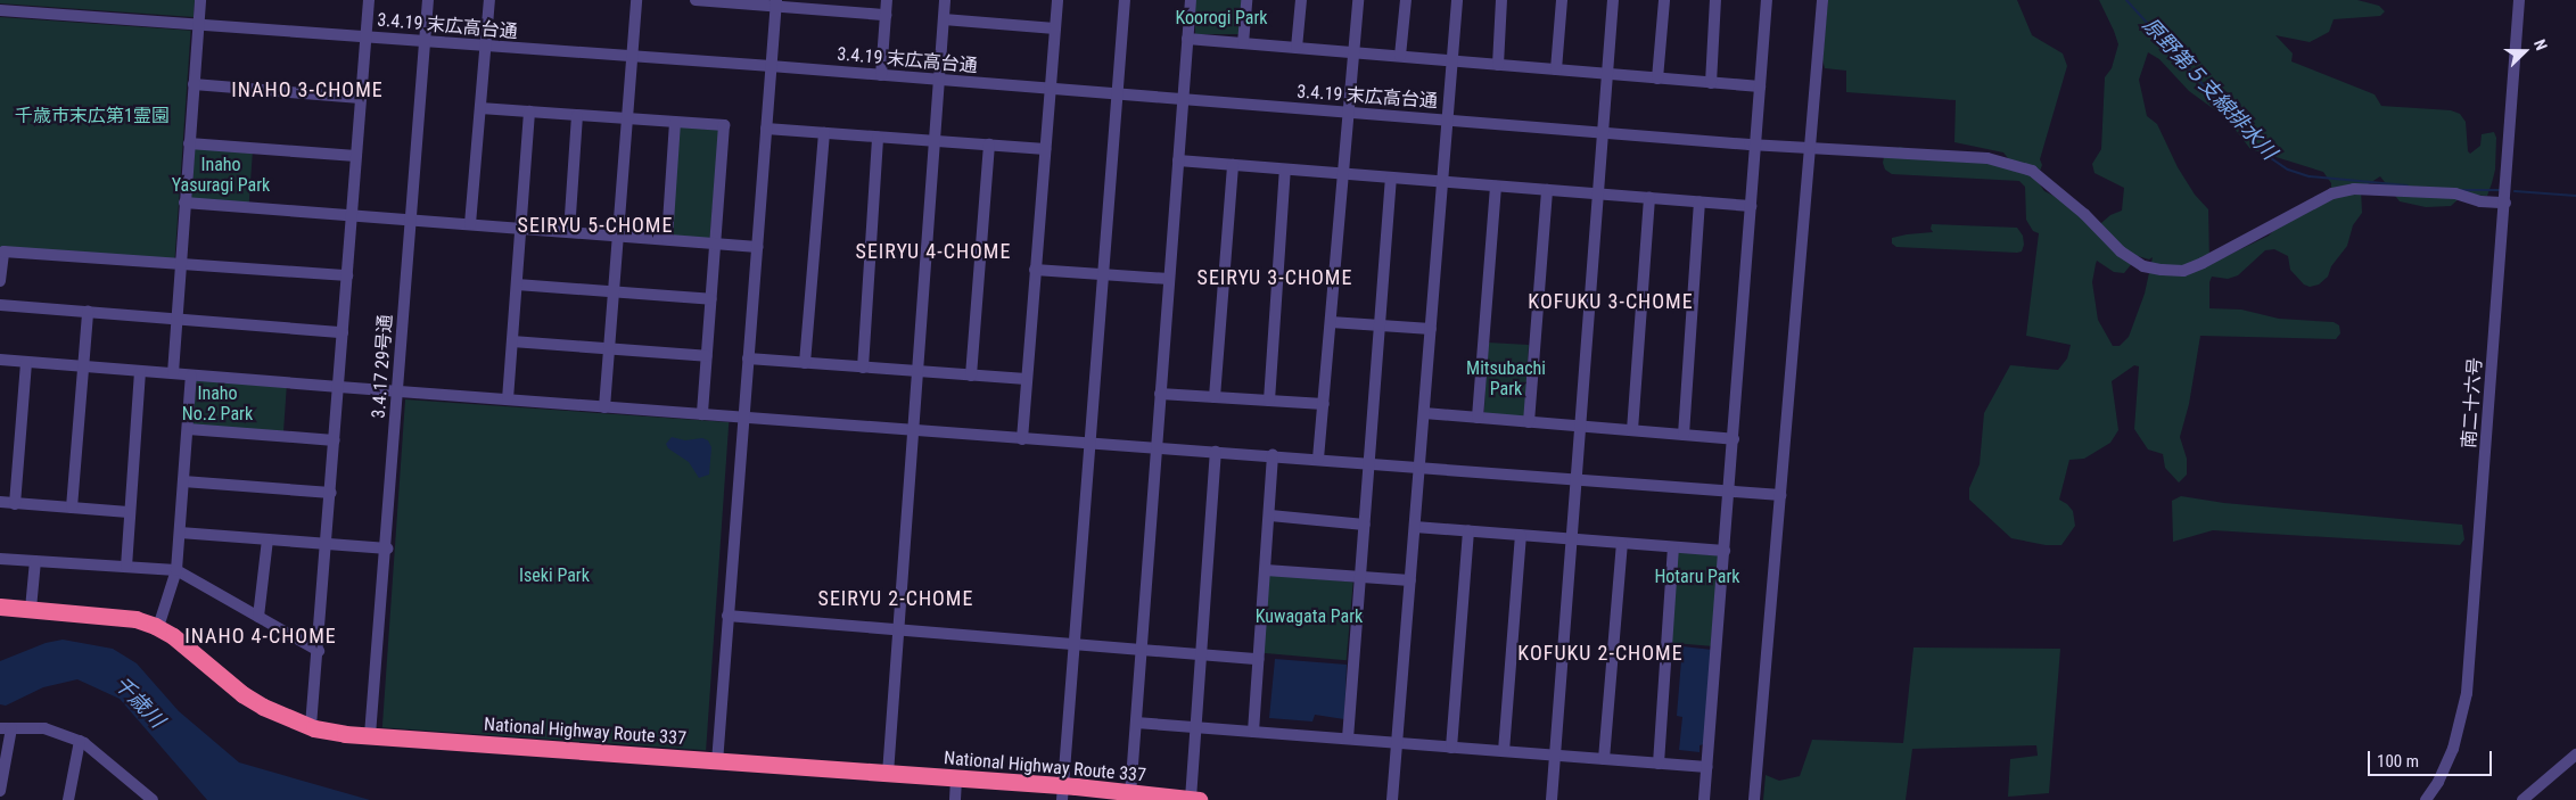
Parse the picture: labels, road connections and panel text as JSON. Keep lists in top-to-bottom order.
{
  "streets": {
    "highway": ["National Highway Route 337"],
    "street": ["3.4.19 末広高台通", "3.4.17 29号通", "南二十六号"]
  },
  "crossings": [
    ["3.4.19 末広高台通", "3.4.17 29号通"],
    ["3.4.19 末広高台通", "南二十六号"],
    ["3.4.17 29号通", "National Highway Route 337"]
  ],
  "districts": [
    "INAHO 3-CHOME",
    "SEIRYU 5-CHOME",
    "SEIRYU 4-CHOME",
    "SEIRYU 3-CHOME",
    "KOFUKU 3-CHOME",
    "SEIRYU 2-CHOME",
    "INAHO 4-CHOME",
    "KOFUKU 2-CHOME"
  ],
  "water": ["原野第５支線排水川", "千歳川"],
  "parks": [
    "Koorogi Park",
    "千歳市末広第1霊園",
    "Inaho Yasuragi Park",
    "Mitsubachi Park",
    "Inaho No.2 Park",
    "Iseki Park",
    "Hotaru Park",
    "Kuwagata Park"
  ],
  "scale_bar": "100 m",
  "north": "right"
}
